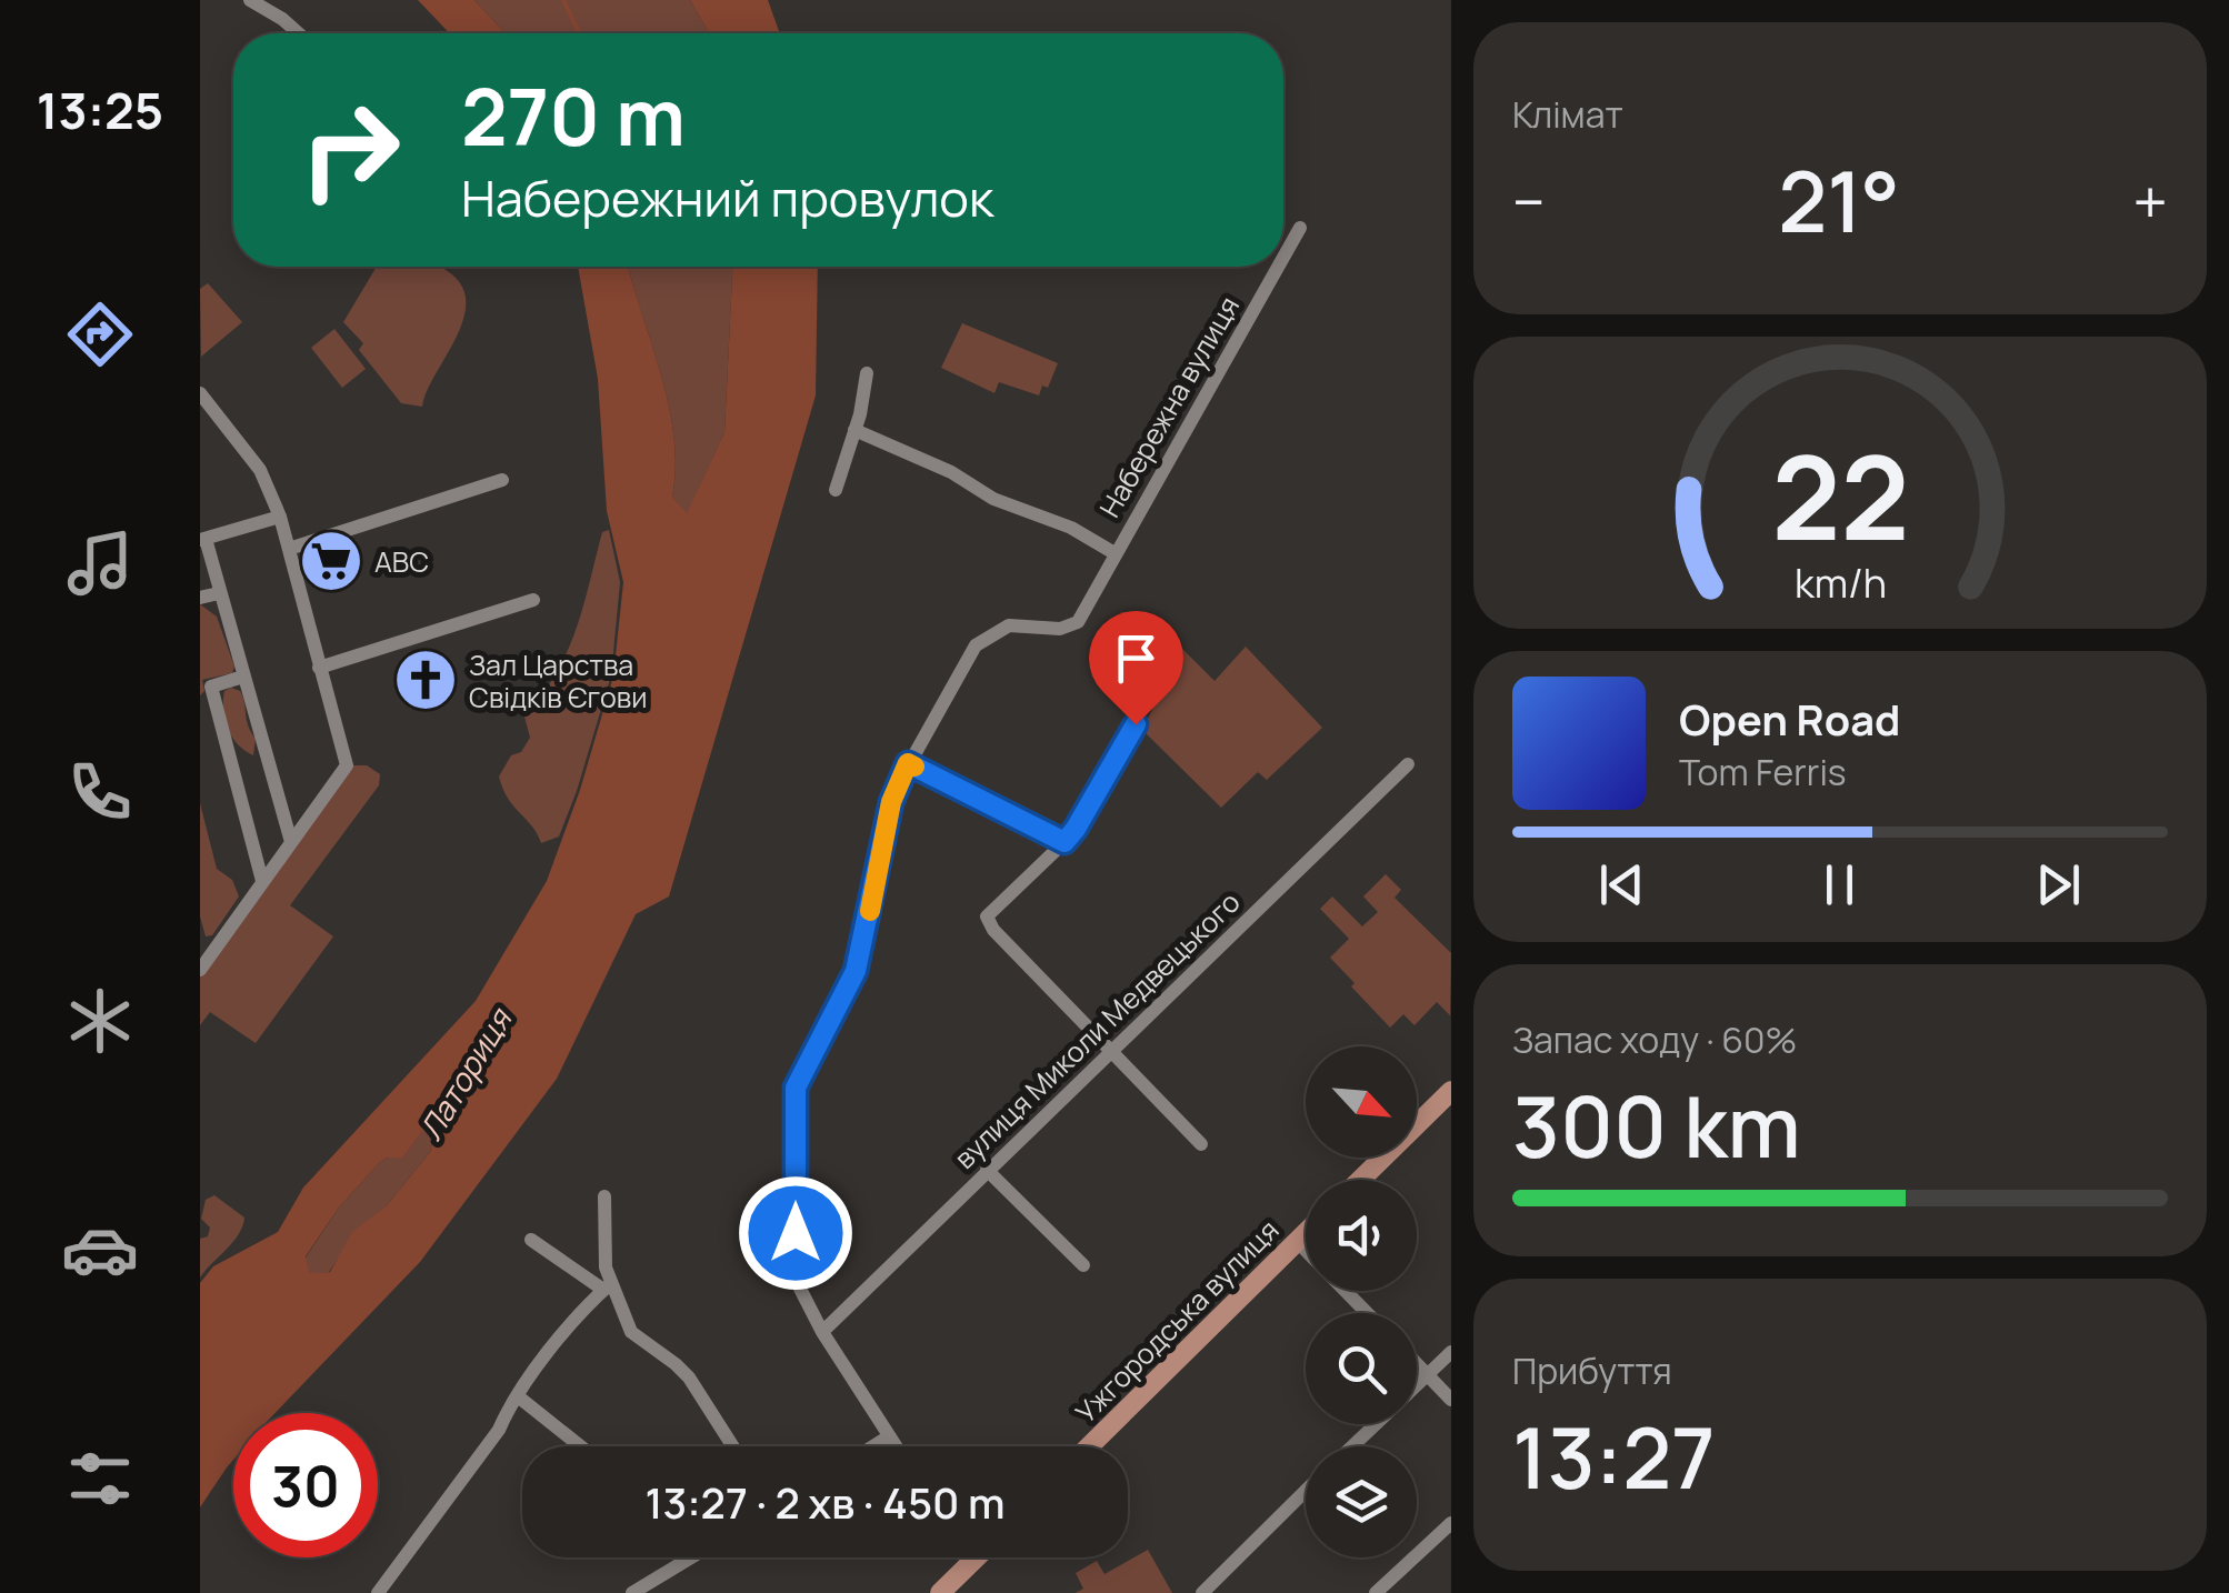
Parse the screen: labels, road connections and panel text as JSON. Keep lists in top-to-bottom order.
{
  "streets": {
    "main road": ["Ужгородська вулиця"],
    "street": ["Набережна вулиця", "вулиця Миколи Медвецького"]
  },
  "crossings": [
    ["Набережна вулиця", "вулиця Миколи Медвецького"]
  ],
  "water": ["Латориця"],
  "places": {
    "supermarket": ["ABC"],
    "church": ["Зал Царства Свідків Єгови"]
  },
  "north": "bottom right",
  "page": {
    "tabs": "13:25",
    "tile": [
      "Клімат",
      ["Запас ходу · 60%", "300 km"],
      ["Прибуття", "13:27"]
    ],
    "turn": ["270 m", "Набережний провулок"],
    "heat": ["−", "21°", "+"],
    "song": ["Open Road", "Tom Ferris"],
    "limit": "30",
    "trip": "13:27 · 2 хв · 450 m",
    "gauge": ["22", "km/h"]
  }
}
